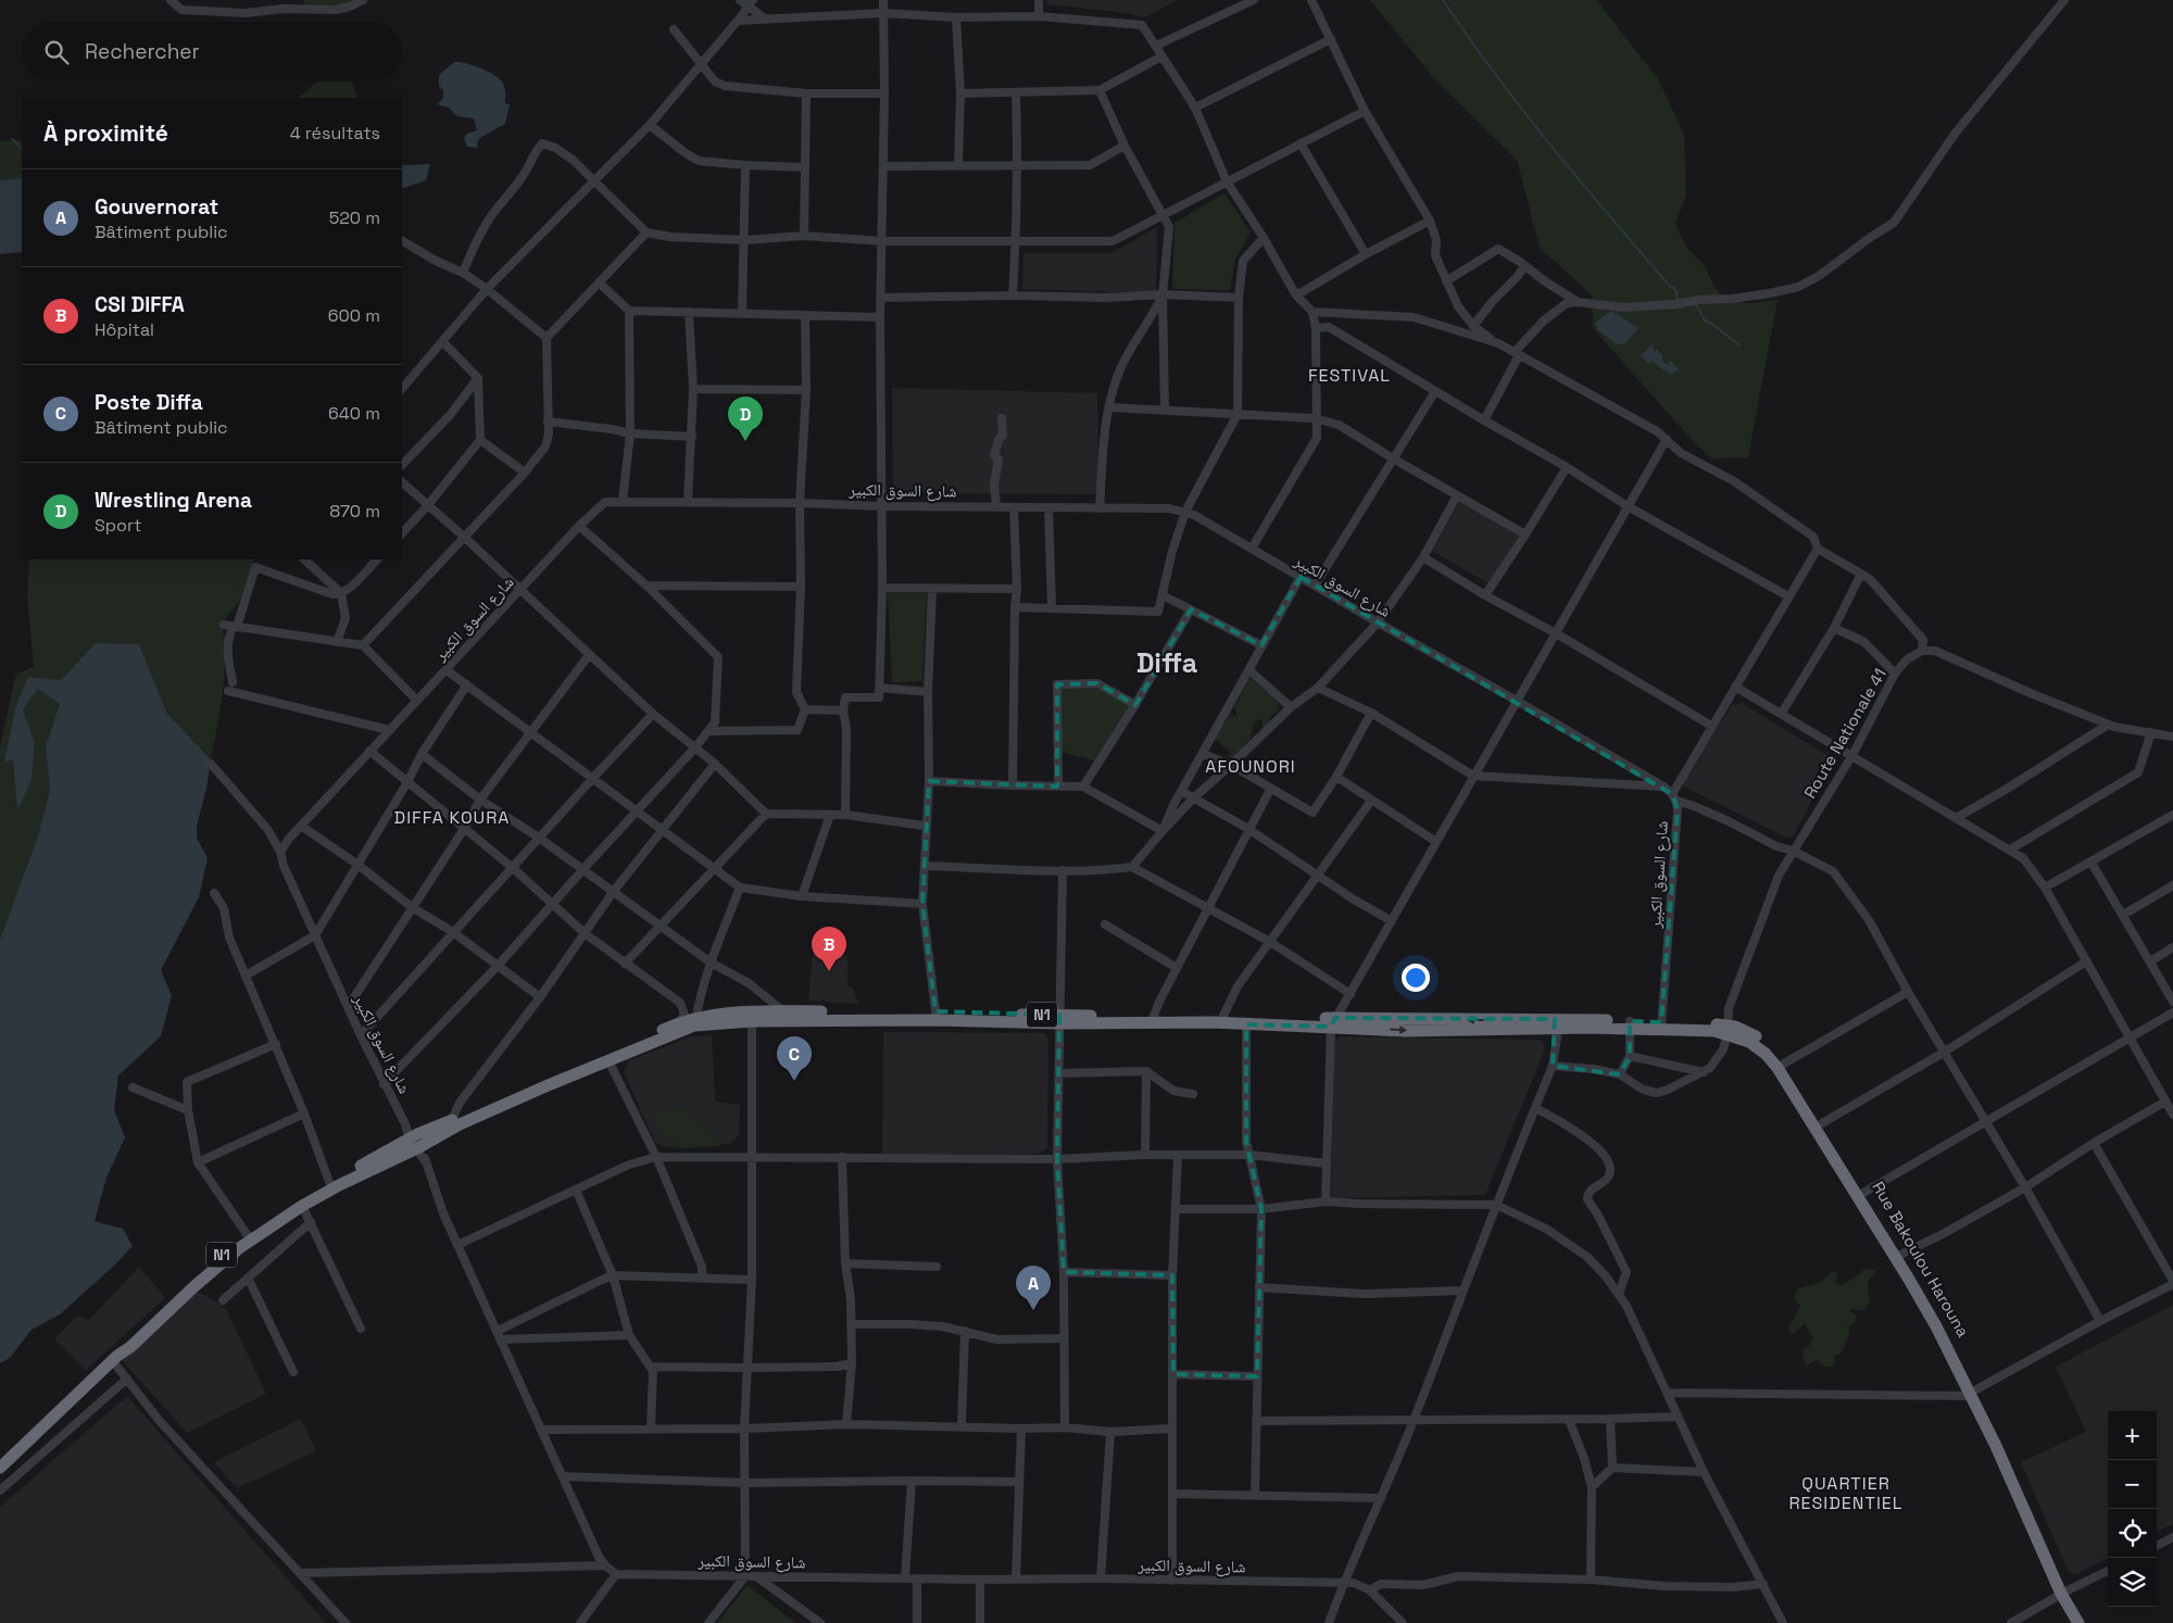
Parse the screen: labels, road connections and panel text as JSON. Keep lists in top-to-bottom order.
{
  "streets": {
    "highway": ["N1", "Rue Bakoulou Harouna"],
    "street": ["شارع السوق الكبير", "Route Nationale 41"]
  },
  "crossings": [
    ["شارع السوق الكبير", "N1"],
    ["شارع السوق الكبير", "Rue Bakoulou Harouna"],
    ["Route Nationale 41", "Rue Bakoulou Harouna"],
    ["N1", "Rue Bakoulou Harouna"]
  ],
  "districts": [
    "FESTIVAL",
    "Diffa",
    "AFOUNORI",
    "DIFFA KOURA",
    "QUARTIER RESIDENTIEL"
  ],
  "page": {
    "search": "Rechercher",
    "heading": ["À proximité", "4 résultats"],
    "list": [
      {
        "mark": "A",
        "name": "Gouvernorat",
        "note": "Bâtiment public",
        "value": "520 m"
      },
      {
        "mark": "B",
        "name": "CSI DIFFA",
        "note": "Hôpital",
        "value": "600 m"
      },
      {
        "mark": "C",
        "name": "Poste Diffa",
        "note": "Bâtiment public",
        "value": "640 m"
      },
      {
        "mark": "D",
        "name": "Wrestling Arena",
        "note": "Sport",
        "value": "870 m"
      }
    ],
    "pins": [
      "D",
      "B",
      "C",
      "A"
    ],
    "map_buttons": ["+", "−"]
  }
}
